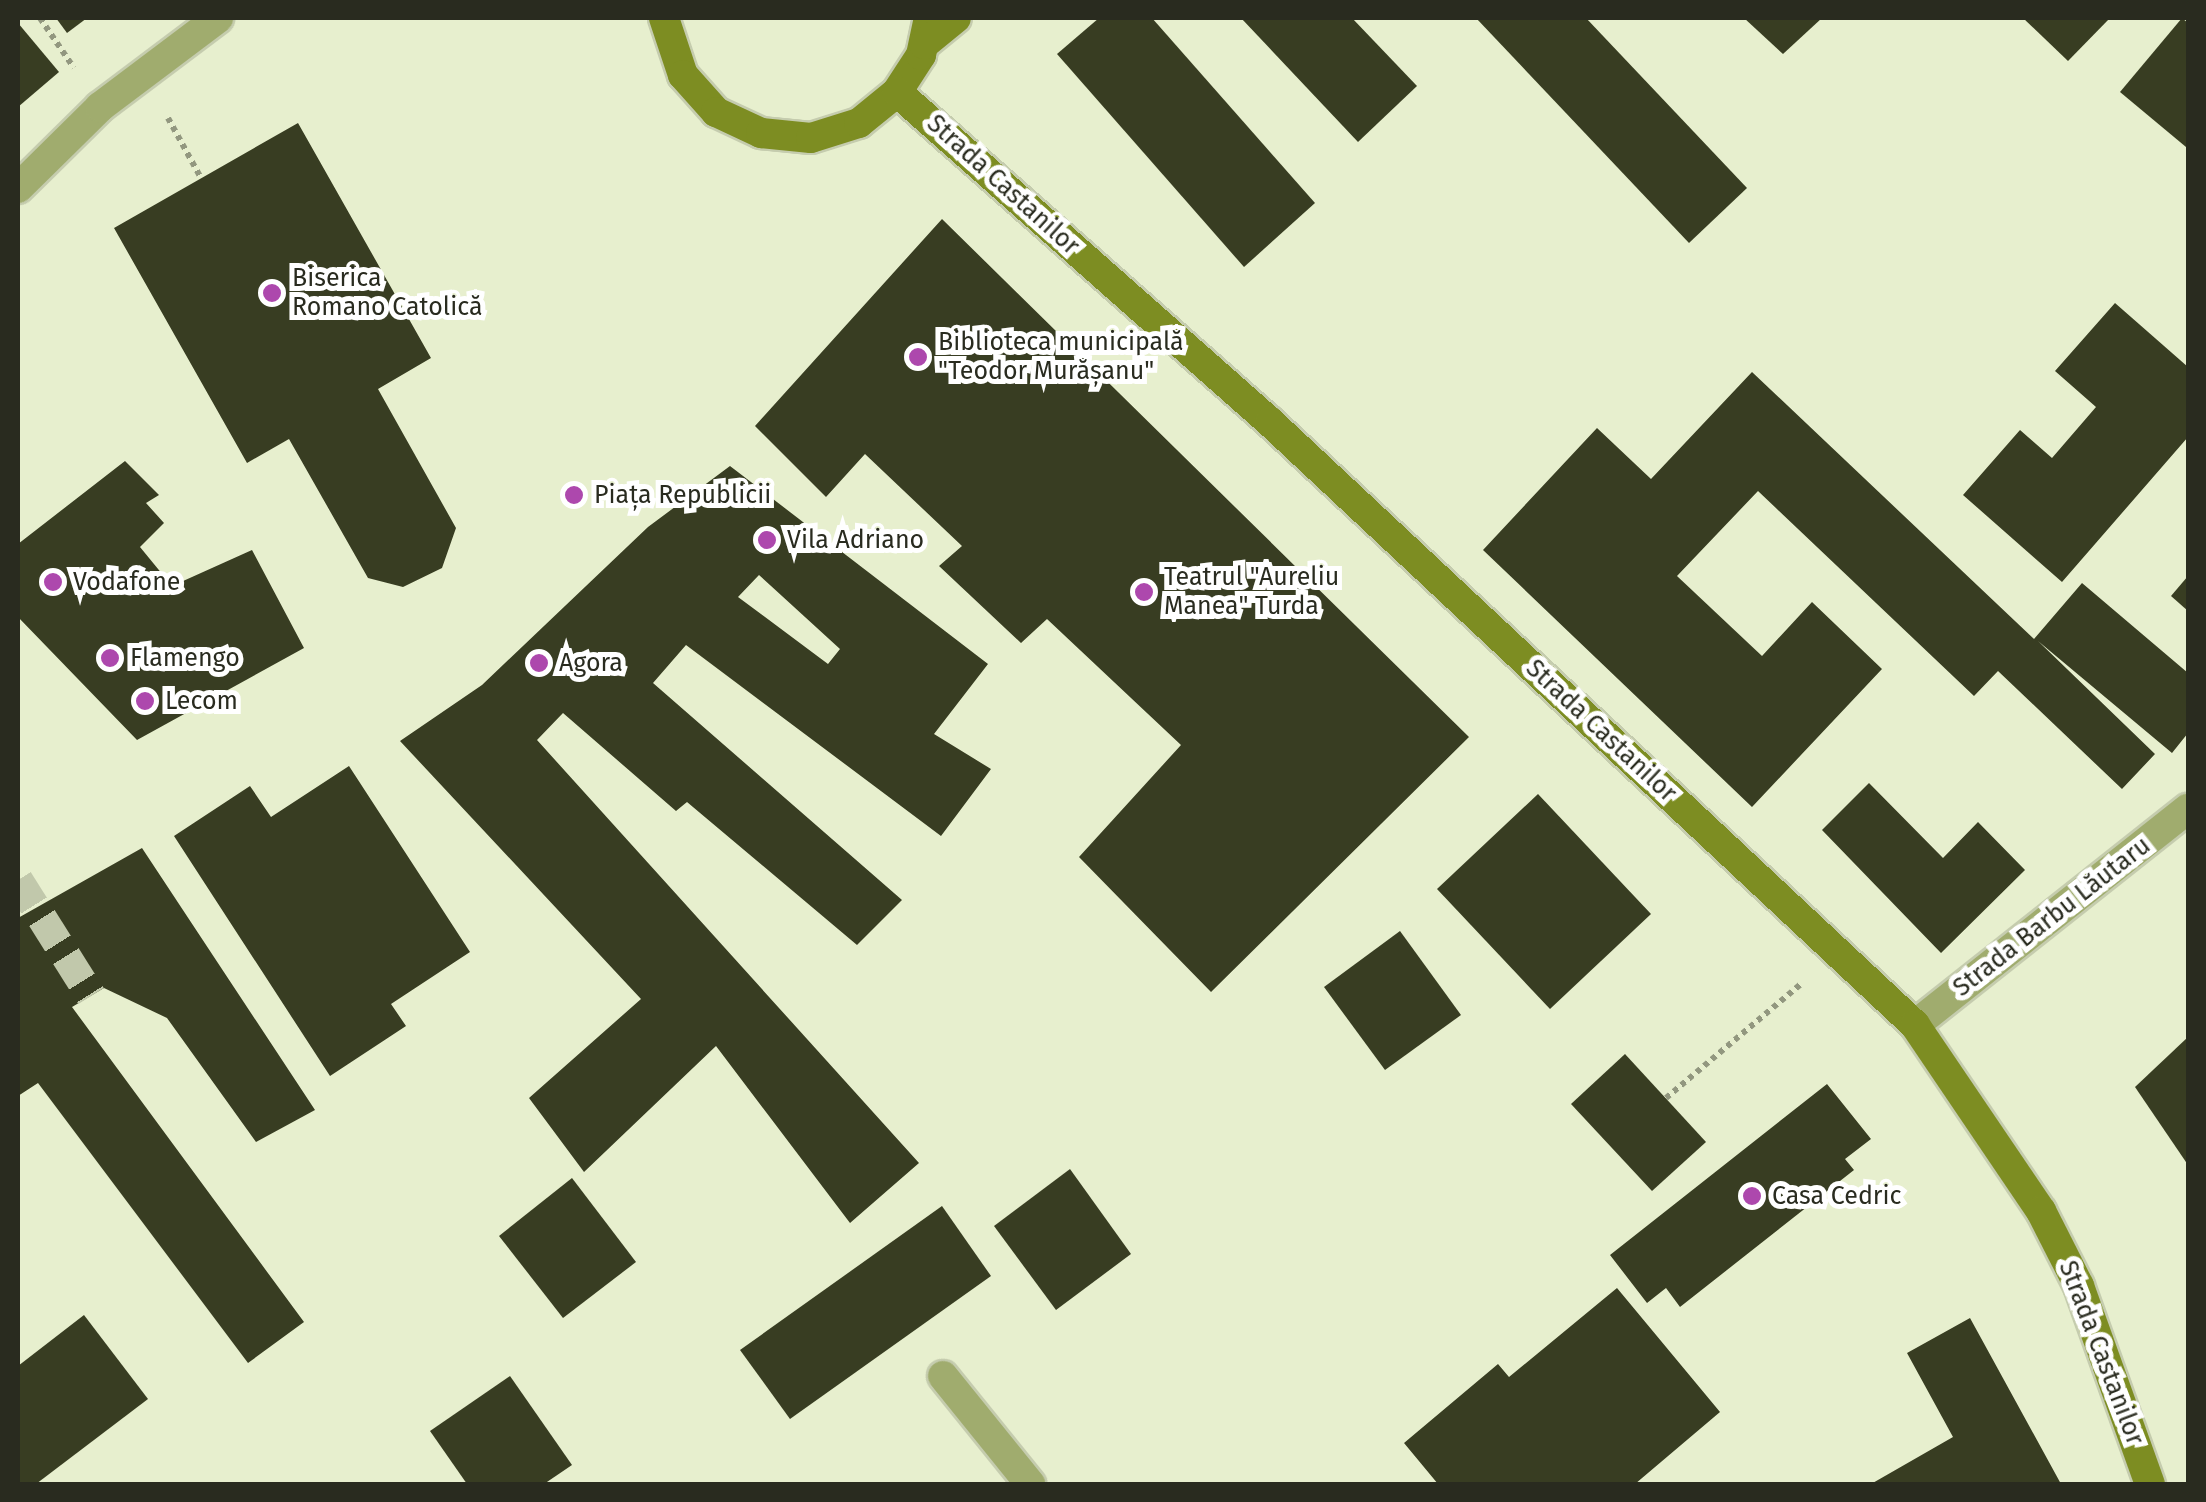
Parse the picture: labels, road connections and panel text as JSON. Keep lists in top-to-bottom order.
{
  "streets": {
    "main road": ["Strada Castanilor"],
    "street": ["Strada Barbu Lăutaru"]
  },
  "crossings": [
    ["Strada Castanilor", "Strada Barbu Lăutaru"]
  ],
  "places": [
    "Biserica Romano Catolică",
    "Biblioteca municipală \"Teodor Murășanu\"",
    "Piața Republicii",
    "Vila Adriano",
    "Vodafone",
    "Teatrul \"Aureliu Manea\" Turda",
    "Flamengo",
    "Agora",
    "Lecom",
    "Casa Cedric"
  ]
}
